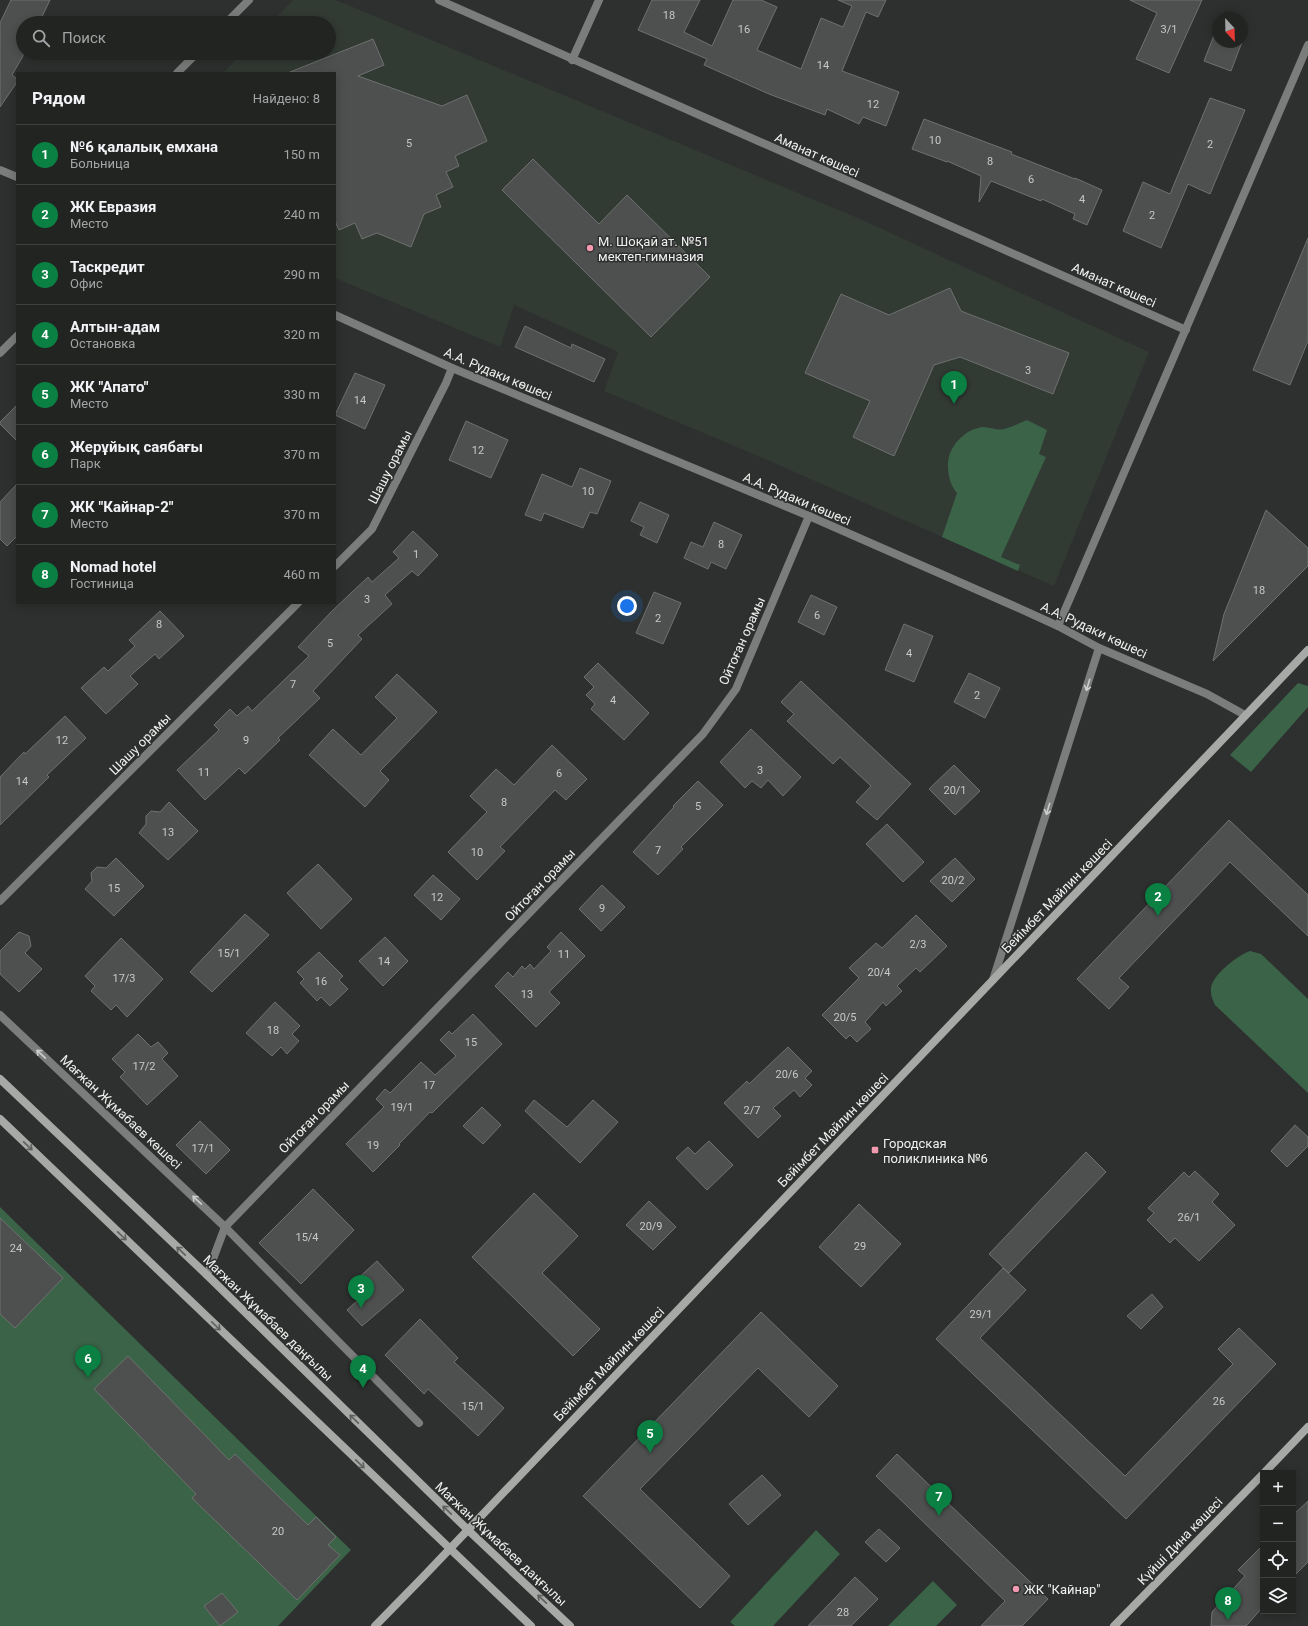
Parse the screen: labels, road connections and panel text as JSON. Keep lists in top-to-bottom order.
{
  "streets": {
    "street": [
      "Аманат көшесі",
      "А.А. Рудаки көшесі",
      "Шашу орамы",
      "Ойтоған орамы",
      "Бейімбет Майлин көшесі",
      "Мағжан Жұмабаев көшесі",
      "Мағжан Жұмабаев даңғылы",
      "Күйші Дина көшесі"
    ]
  },
  "crossings": [
    ["А.А. Рудаки көшесі", "Шашу орамы"],
    ["А.А. Рудаки көшесі", "Ойтоған орамы"],
    ["А.А. Рудаки көшесі", "Бейімбет Майлин көшесі"],
    ["Ойтоған орамы", "Мағжан Жұмабаев көшесі"],
    ["Бейімбет Майлин көшесі", "Мағжан Жұмабаев даңғылы"]
  ],
  "one_way": ["Мағжан Жұмабаев көшесі"],
  "places": {
    "other": ["М. Шоқай ат. №51 мектеп-гимназия", "ЖК \"Кайнар\""],
    "transit": ["Городская поликлиника №6"]
  },
  "house_numbers": [
    "18",
    "16",
    "3/1",
    "14",
    "12",
    "10",
    "5",
    "2",
    "8",
    "6",
    "4",
    "2",
    "3",
    "14",
    "12",
    "10",
    "8",
    "1",
    "18",
    "3",
    "6",
    "2",
    "8",
    "5",
    "4",
    "7",
    "2",
    "4",
    "12",
    "9",
    "3",
    "11",
    "6",
    "14",
    "20/1",
    "8",
    "5",
    "13",
    "7",
    "10",
    "20/2",
    "15",
    "12",
    "9",
    "2/3",
    "15/1",
    "11",
    "14",
    "20/4",
    "17/3",
    "16",
    "13",
    "20/5",
    "18",
    "15",
    "17/2",
    "20/6",
    "17",
    "19/1",
    "2/7",
    "19",
    "17/1",
    "26/1",
    "20/9",
    "15/4",
    "29",
    "24",
    "29/1",
    "26",
    "15/1",
    "20",
    "28"
  ],
  "north": "bottom",
  "page": {
    "search": "Поиск",
    "heading": ["Рядом", "Найдено: 8"],
    "list": [
      {
        "mark": "1",
        "name": "№6 қалалық емхана",
        "note": "Больница",
        "value": "150 m"
      },
      {
        "mark": "2",
        "name": "ЖК Евразия",
        "note": "Место",
        "value": "240 m"
      },
      {
        "mark": "3",
        "name": "Таскредит",
        "note": "Офис",
        "value": "290 m"
      },
      {
        "mark": "4",
        "name": "Алтын-адам",
        "note": "Остановка",
        "value": "320 m"
      },
      {
        "mark": "5",
        "name": "ЖК \"Апато\"",
        "note": "Место",
        "value": "330 m"
      },
      {
        "mark": "6",
        "name": "Жерұйық саябағы",
        "note": "Парк",
        "value": "370 m"
      },
      {
        "mark": "7",
        "name": "ЖК \"Кайнар-2\"",
        "note": "Место",
        "value": "370 m"
      },
      {
        "mark": "8",
        "name": "Nomad hotel",
        "note": "Гостиница",
        "value": "460 m"
      }
    ],
    "pins": [
      "1",
      "2",
      "3",
      "6",
      "4",
      "5",
      "7",
      "8"
    ],
    "map_buttons": ["+", "−"]
  }
}
